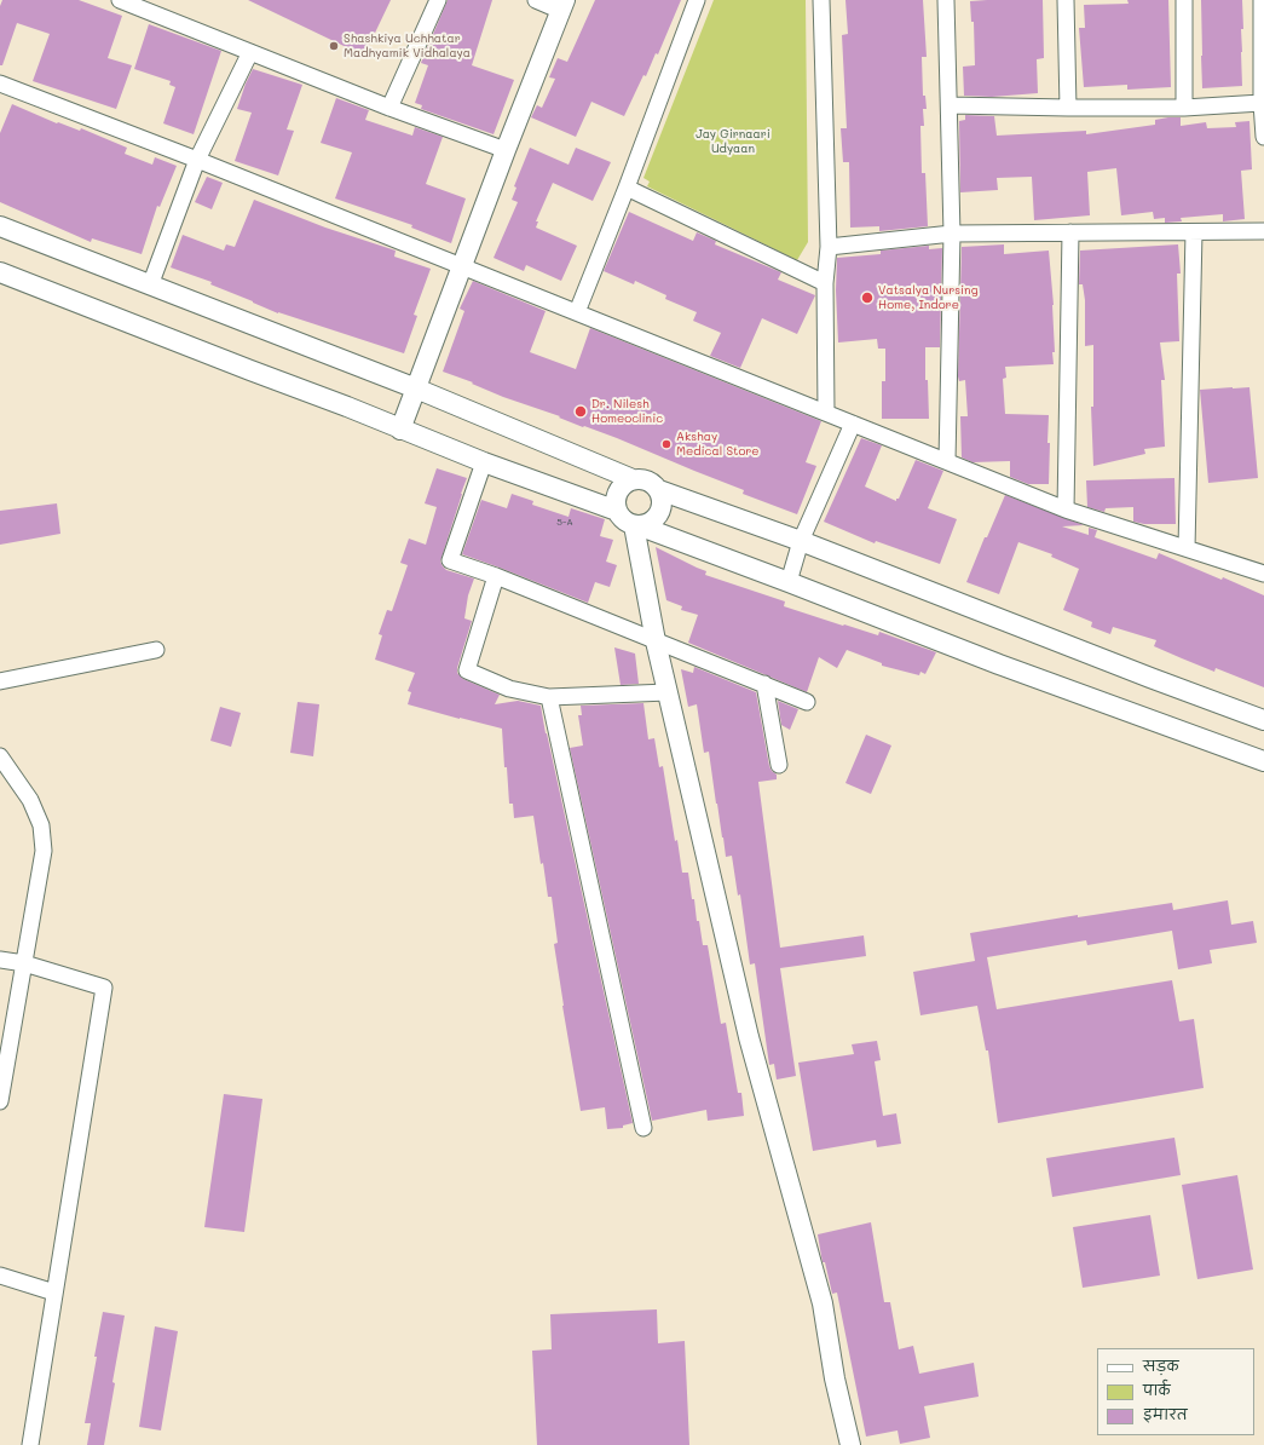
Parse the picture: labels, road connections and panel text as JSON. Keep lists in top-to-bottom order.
{
  "parks": ["Jay Girnaari Udyaan"],
  "places": [
    "Shashkiya Uchhatar Madhyamik Vidhalaya",
    "Vatsalya Nursing Home, Indore",
    "Dr. Nilesh Homeoclinic",
    "Akshay Medical Store"
  ],
  "house_numbers": ["5-A"],
  "legend": ["सड़क", "पार्क", "इमारत"]
}
